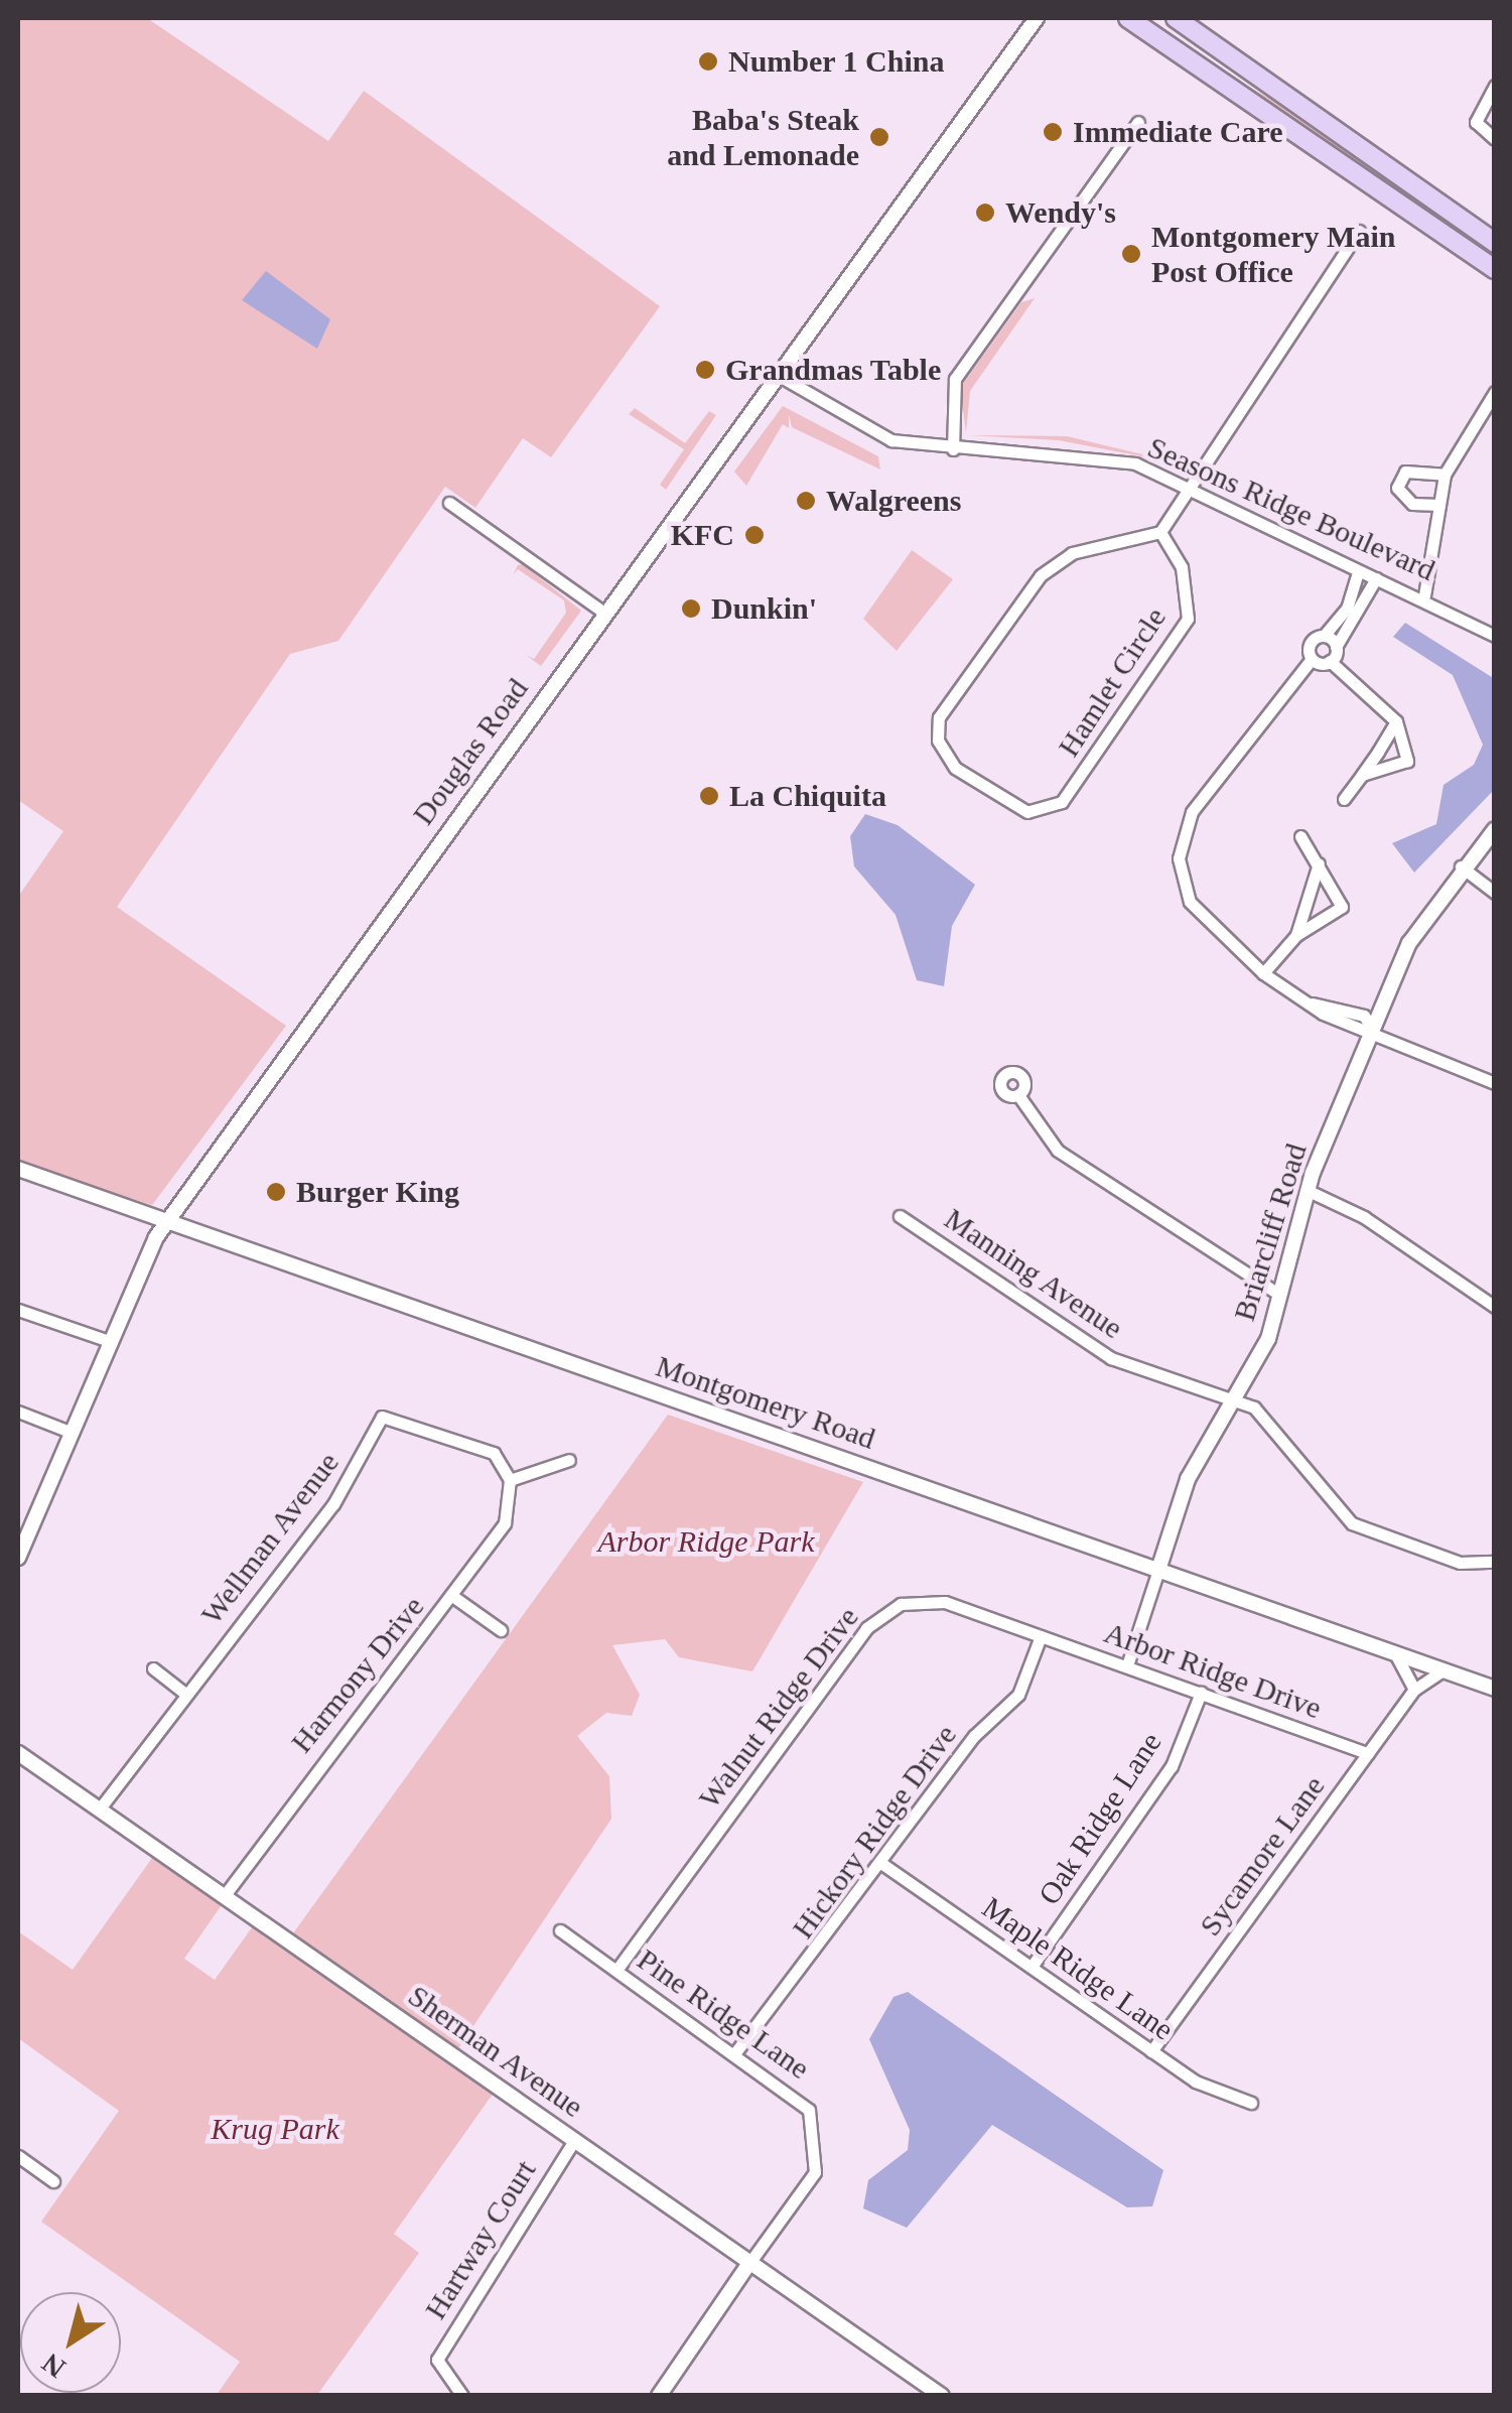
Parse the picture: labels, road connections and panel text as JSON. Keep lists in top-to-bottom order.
{
  "streets": {
    "street": [
      "Seasons Ridge Boulevard",
      "Hamlet Circle",
      "Douglas Road",
      "Briarcliff Road",
      "Manning Avenue",
      "Montgomery Road",
      "Wellman Avenue",
      "Arbor Ridge Drive",
      "Harmony Drive",
      "Walnut Ridge Drive",
      "Oak Ridge Lane",
      "Hickory Ridge Drive",
      "Sycamore Lane",
      "Maple Ridge Lane",
      "Pine Ridge Lane",
      "Sherman Avenue",
      "Hartway Court"
    ]
  },
  "crossings": [
    ["Seasons Ridge Boulevard", "Douglas Road"],
    ["Douglas Road", "Montgomery Road"],
    ["Briarcliff Road", "Manning Avenue"],
    ["Briarcliff Road", "Montgomery Road"],
    ["Briarcliff Road", "Arbor Ridge Drive"],
    ["Montgomery Road", "Sycamore Lane"],
    ["Wellman Avenue", "Harmony Drive"],
    ["Wellman Avenue", "Sherman Avenue"],
    ["Arbor Ridge Drive", "Walnut Ridge Drive"],
    ["Arbor Ridge Drive", "Oak Ridge Lane"],
    ["Arbor Ridge Drive", "Hickory Ridge Drive"],
    ["Arbor Ridge Drive", "Sycamore Lane"],
    ["Harmony Drive", "Sherman Avenue"],
    ["Walnut Ridge Drive", "Hickory Ridge Drive"],
    ["Walnut Ridge Drive", "Pine Ridge Lane"],
    ["Oak Ridge Lane", "Maple Ridge Lane"],
    ["Hickory Ridge Drive", "Maple Ridge Lane"],
    ["Hickory Ridge Drive", "Pine Ridge Lane"],
    ["Sycamore Lane", "Maple Ridge Lane"],
    ["Pine Ridge Lane", "Sherman Avenue"],
    ["Sherman Avenue", "Hartway Court"]
  ],
  "parks": ["Arbor Ridge Park", "Krug Park"],
  "places": [
    "Number 1 China",
    "Immediate Care",
    "Baba's Steak and Lemonade",
    "Wendy's",
    "Montgomery Main Post Office",
    "Grandmas Table",
    "Walgreens",
    "KFC",
    "Dunkin'",
    "La Chiquita",
    "Burger King"
  ],
  "north": "bottom left"
}
